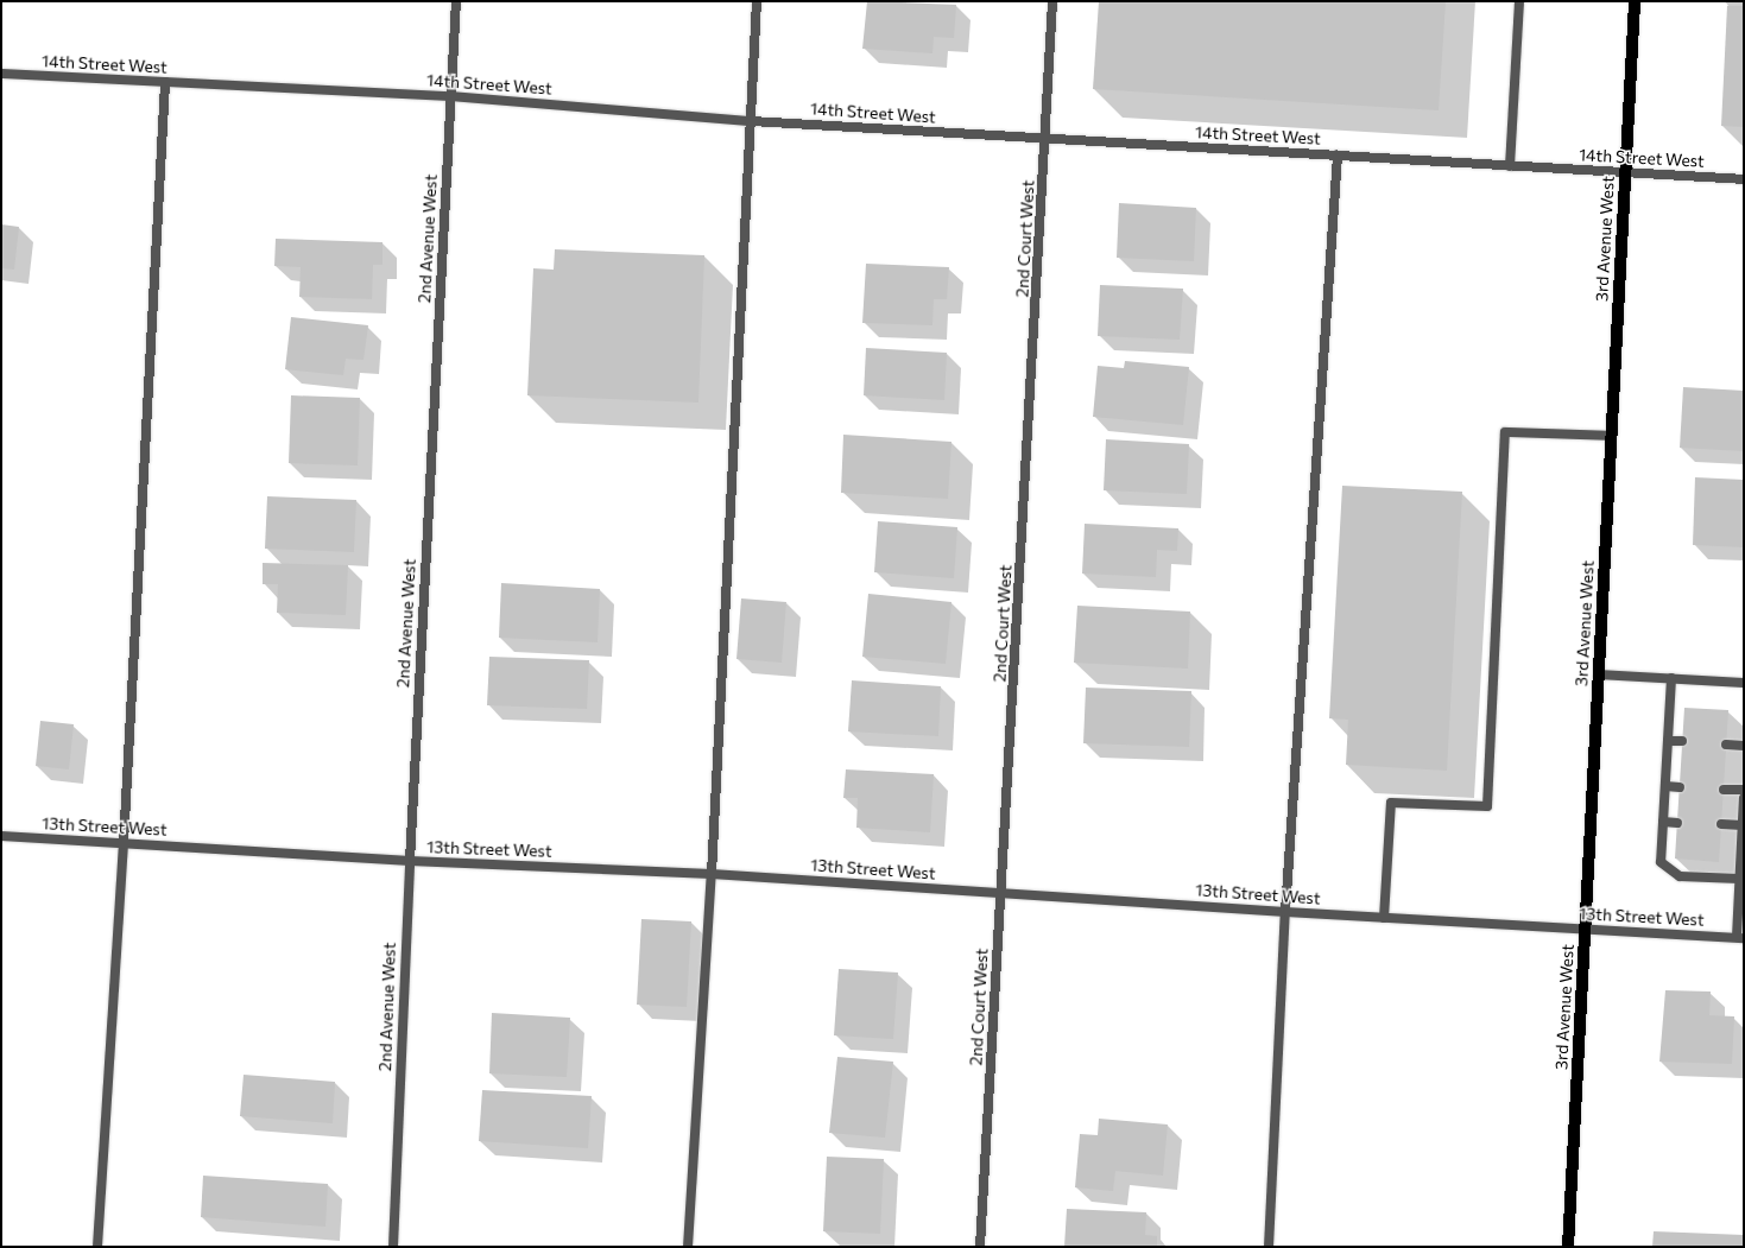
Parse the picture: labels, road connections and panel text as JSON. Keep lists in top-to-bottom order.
{
  "streets": {
    "main road": ["3rd Avenue West"],
    "street": [
      "14th Street West",
      "2nd Avenue West",
      "2nd Court West",
      "13th Street West"
    ]
  },
  "crossings": [
    ["14th Street West", "2nd Avenue West"],
    ["14th Street West", "2nd Court West"],
    ["14th Street West", "3rd Avenue West"],
    ["2nd Avenue West", "13th Street West"],
    ["2nd Court West", "13th Street West"],
    ["3rd Avenue West", "13th Street West"]
  ]
}
